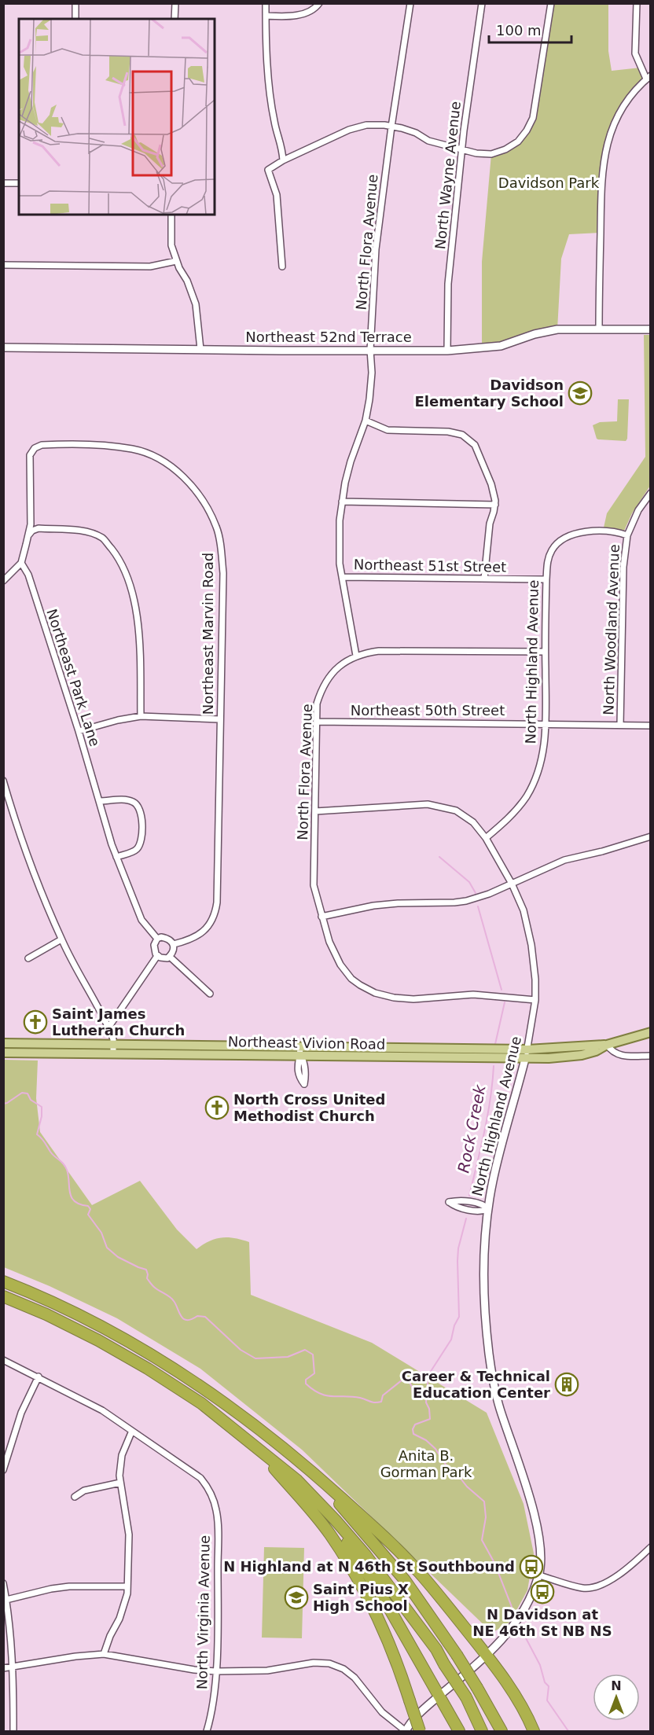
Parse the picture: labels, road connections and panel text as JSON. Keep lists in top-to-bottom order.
{
  "streets": {
    "main road": ["Northeast Vivion Road"],
    "street": [
      "North Wayne Avenue",
      "North Flora Avenue",
      "Northeast 52nd Terrace",
      "Northeast 51st Street",
      "North Woodland Avenue",
      "Northeast Marvin Road",
      "North Highland Avenue",
      "Northeast Park Lane",
      "Northeast 50th Street",
      "North Virginia Avenue"
    ]
  },
  "crossings": [
    ["North Wayne Avenue", "Northeast 52nd Terrace"],
    ["North Flora Avenue", "Northeast 52nd Terrace"],
    ["North Flora Avenue", "Northeast 51st Street"],
    ["North Flora Avenue", "North Highland Avenue"],
    ["North Flora Avenue", "Northeast 50th Street"],
    ["Northeast 51st Street", "North Highland Avenue"],
    ["North Woodland Avenue", "North Highland Avenue"],
    ["North Woodland Avenue", "Northeast 50th Street"],
    ["Northeast Marvin Road", "Northeast Park Lane"],
    ["North Highland Avenue", "Northeast 50th Street"],
    ["North Highland Avenue", "Northeast Vivion Road"]
  ],
  "water": ["Rock Creek"],
  "parks": ["Davidson Park", "Anita B. Gorman Park"],
  "places": {
    "school or university": ["Davidson Elementary School", "Saint Pius X High School"],
    "church": ["Saint James Lutheran Church", "North Cross United Methodist Church"],
    "building": ["Career & Technical Education Center"],
    "bus stop": ["N Highland at N 46th St Southbound", "N Davidson at NE 46th St NB NS"]
  },
  "scale_bar": "100 m",
  "north": "top"
}
